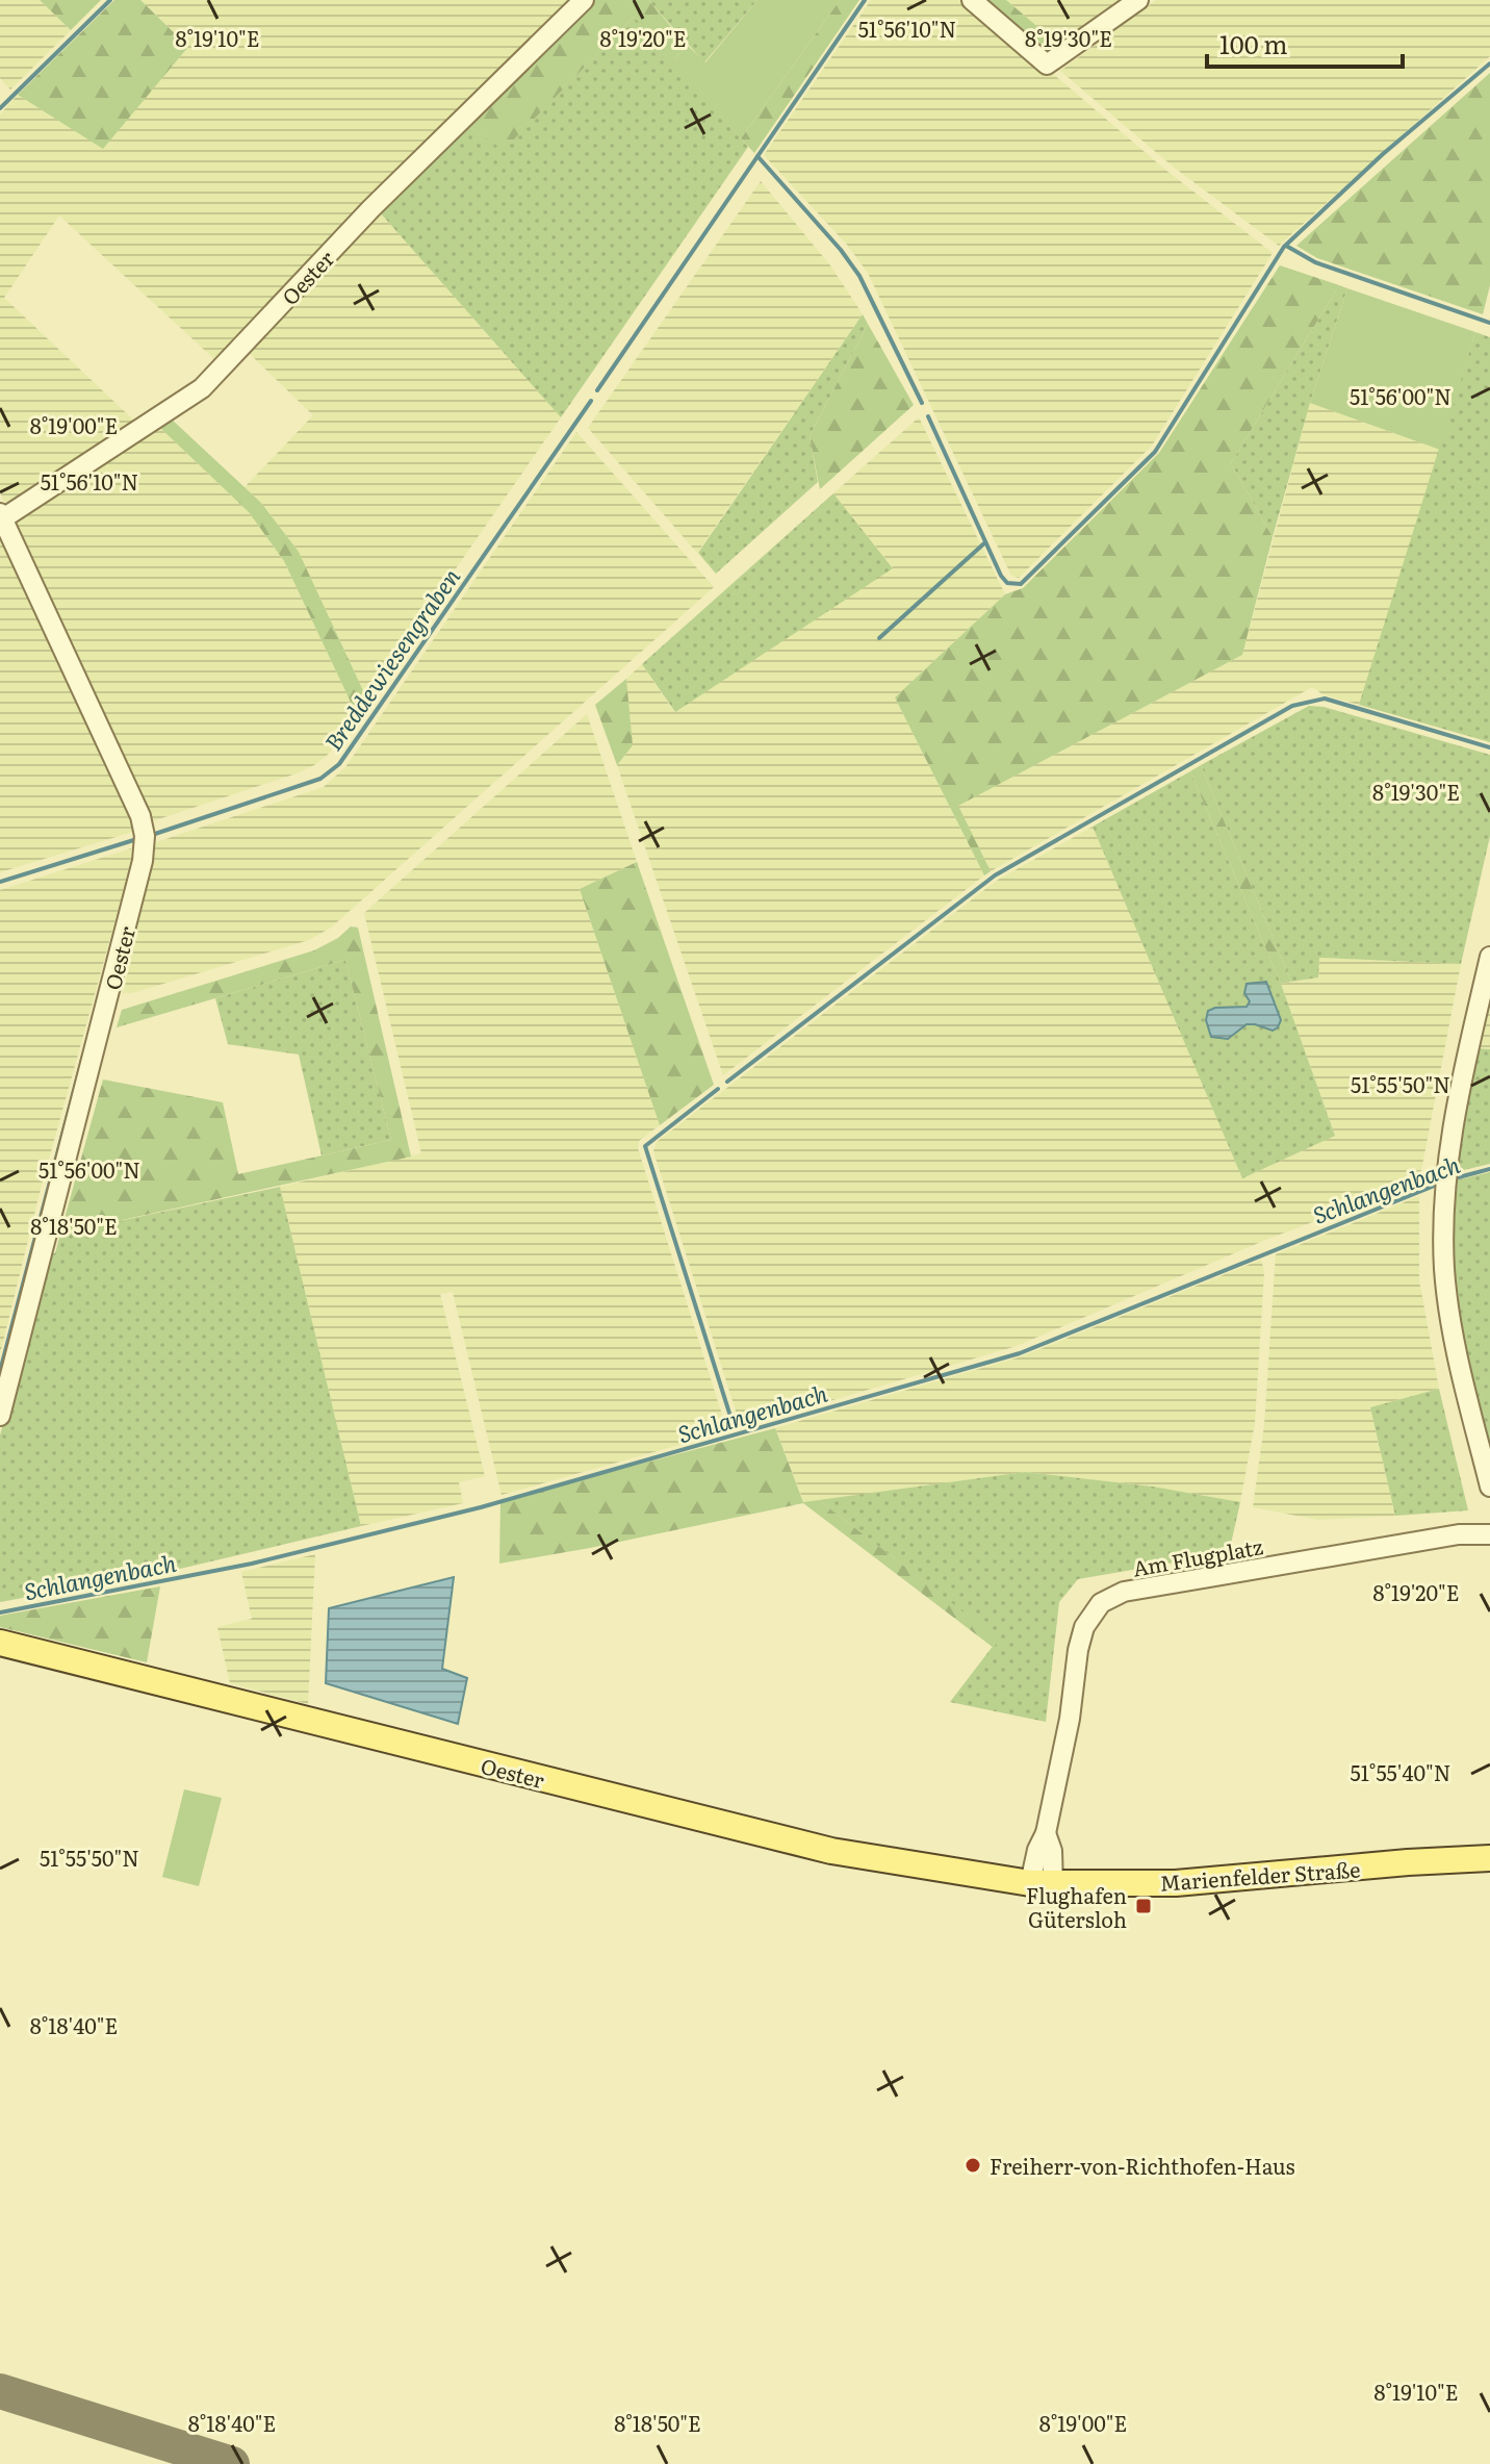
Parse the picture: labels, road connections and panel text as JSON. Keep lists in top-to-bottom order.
{
  "streets": {
    "main road": ["Oester", "Marienfelder Straße"],
    "street": ["Am Flugplatz"]
  },
  "crossings": [
    ["Oester", "Am Flugplatz"],
    ["Oester", "Marienfelder Straße"],
    ["Am Flugplatz", "Marienfelder Straße"]
  ],
  "water": ["Breddewiesengraben", "Schlangenbach"],
  "places": {
    "transit": ["Flughafen Gütersloh"],
    "other": ["Freiherr-von-Richthofen-Haus"]
  },
  "scale_bar": "100 m",
  "coordinates": [
    "51°56'10\"N",
    "8°19'10\"E",
    "8°19'20\"E",
    "8°19'30\"E",
    "51°56'00\"N",
    "8°19'00\"E",
    "51°55'50\"N",
    "8°18'50\"E",
    "51°55'40\"N",
    "8°18'40\"E"
  ]
}
